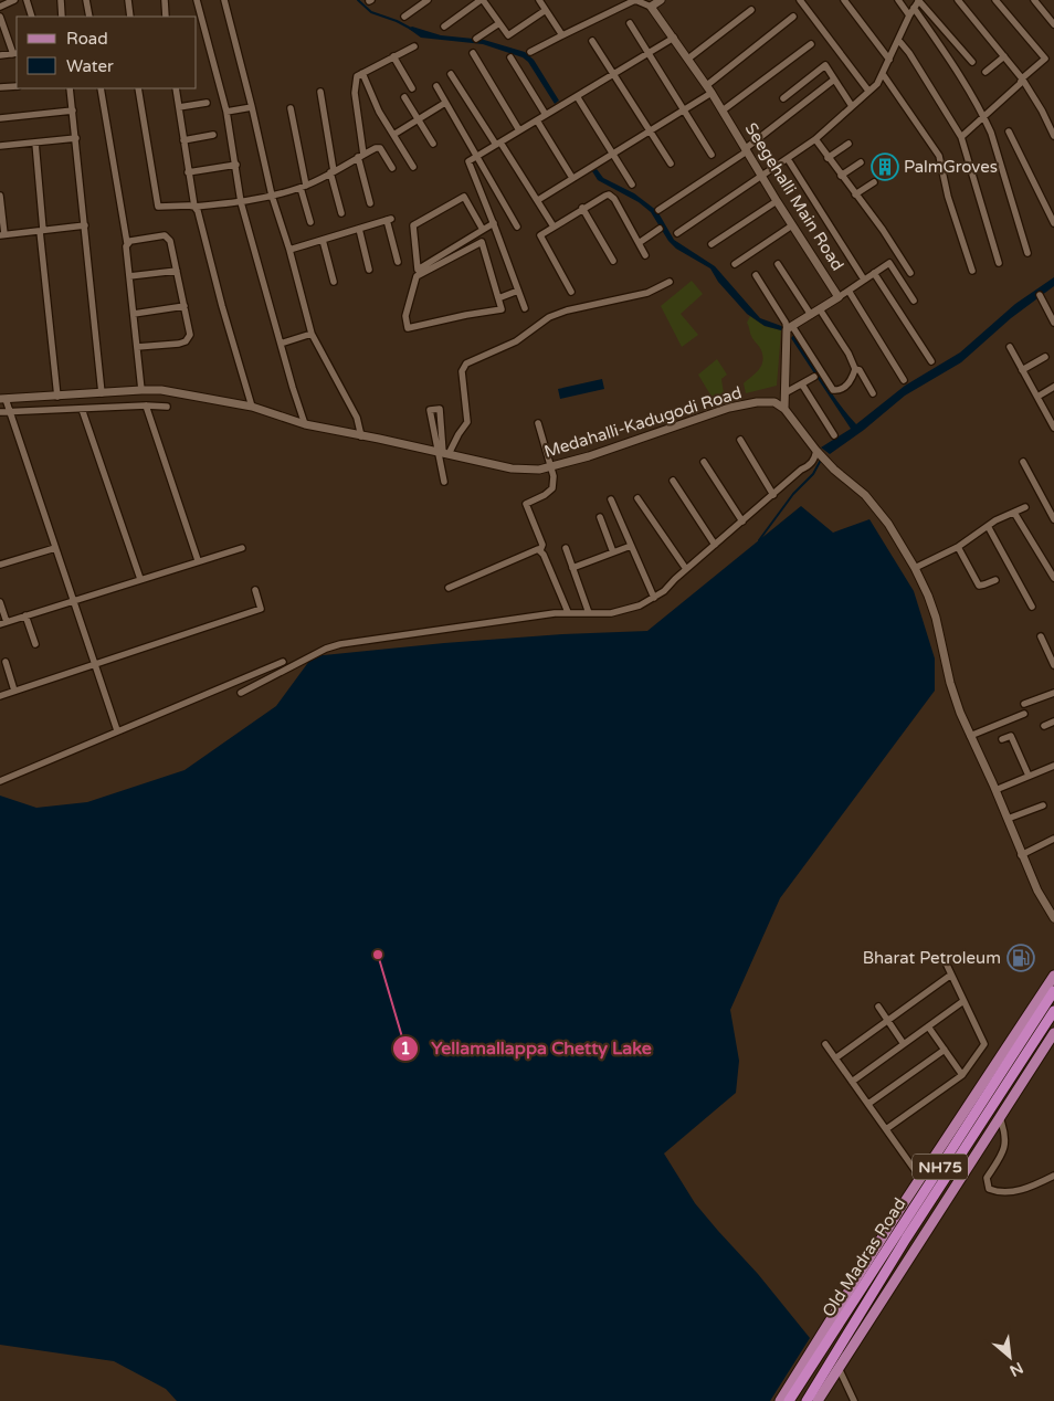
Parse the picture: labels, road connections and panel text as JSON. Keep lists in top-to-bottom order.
{
  "streets": {
    "highway": ["NH75", "Old Madras Road"],
    "street": ["Seegehalli Main Road", "Medahalli-Kadugodi Road"]
  },
  "places": {
    "building": ["PalmGroves"],
    "other": ["Yellamallappa Chetty Lake"],
    "fuel station": ["Bharat Petroleum"]
  },
  "legend": ["Road", "Water"],
  "north": "bottom right"
}
